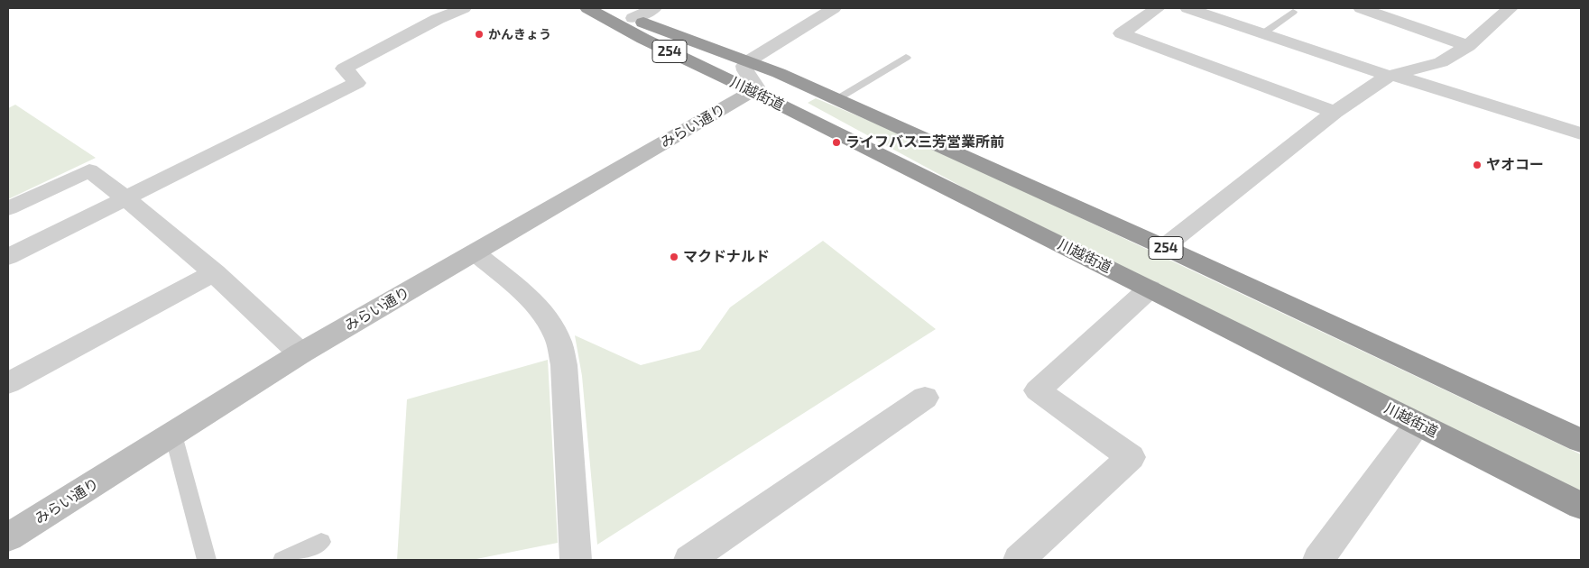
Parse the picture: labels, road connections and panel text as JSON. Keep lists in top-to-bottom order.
{
  "streets": {
    "highway": ["254", "川越街道"],
    "street": ["みらい通り"]
  },
  "crossings": [
    ["川越街道", "みらい通り"]
  ],
  "places": [
    "かんきょう",
    "ライフバス三芳営業所前",
    "ヤオコー",
    "マクドナルド"
  ]
}
